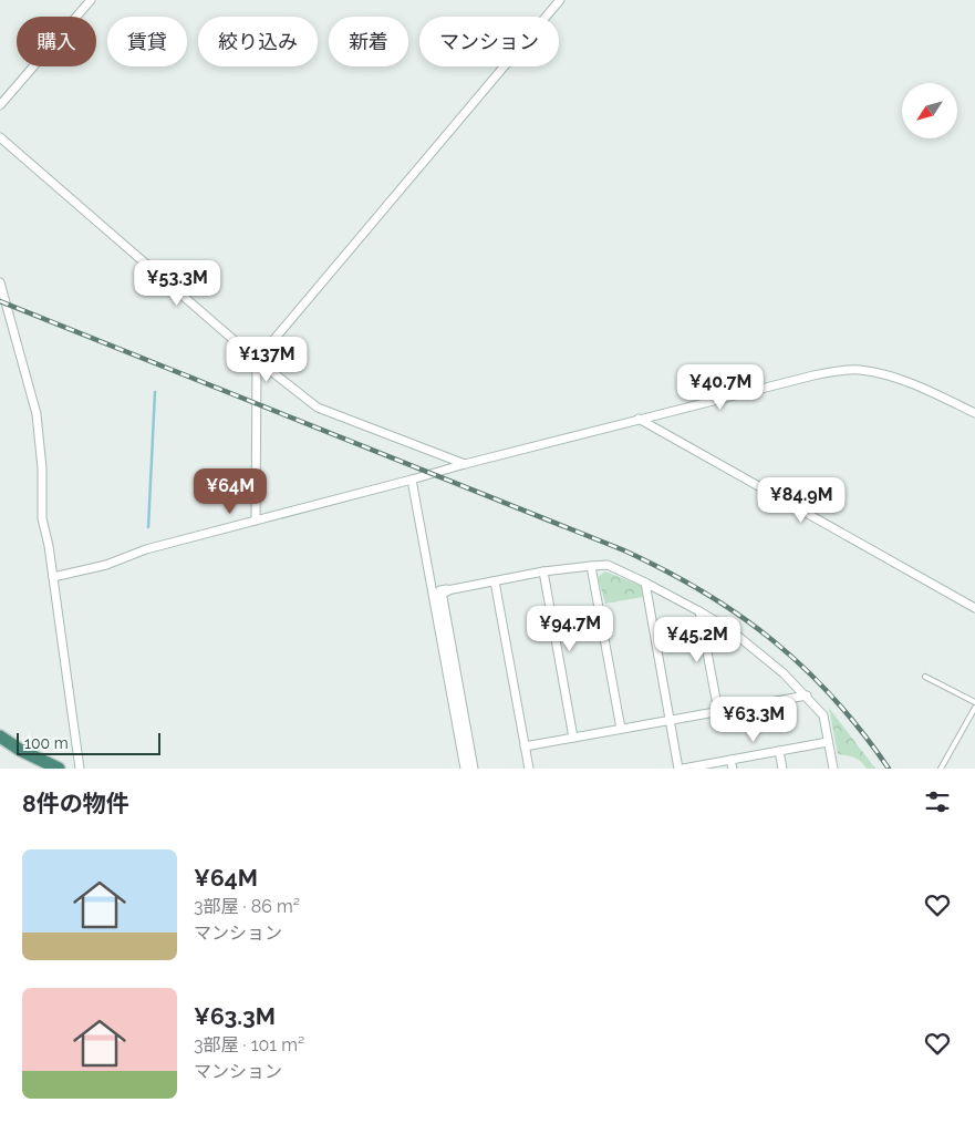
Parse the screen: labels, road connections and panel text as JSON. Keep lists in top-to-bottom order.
{
  "scale_bar": "100 m",
  "north": "bottom left",
  "page": {
    "chip": [
      "購入",
      "賃貸",
      "絞り込み",
      "新着",
      "マンション"
    ],
    "price": [
      "¥53.3M",
      "¥137M",
      "¥40.7M",
      "¥64M",
      "¥84.9M",
      "¥94.7M",
      "¥45.2M",
      "¥63.3M"
    ],
    "scale": "100 m",
    "heading": "8件の物件",
    "list": [
      {
        "name": "¥64M",
        "note": "3部屋 · 86 m² · マンション"
      },
      {
        "name": "¥63.3M",
        "note": "3部屋 · 101 m² · マンション"
      }
    ]
  }
}
